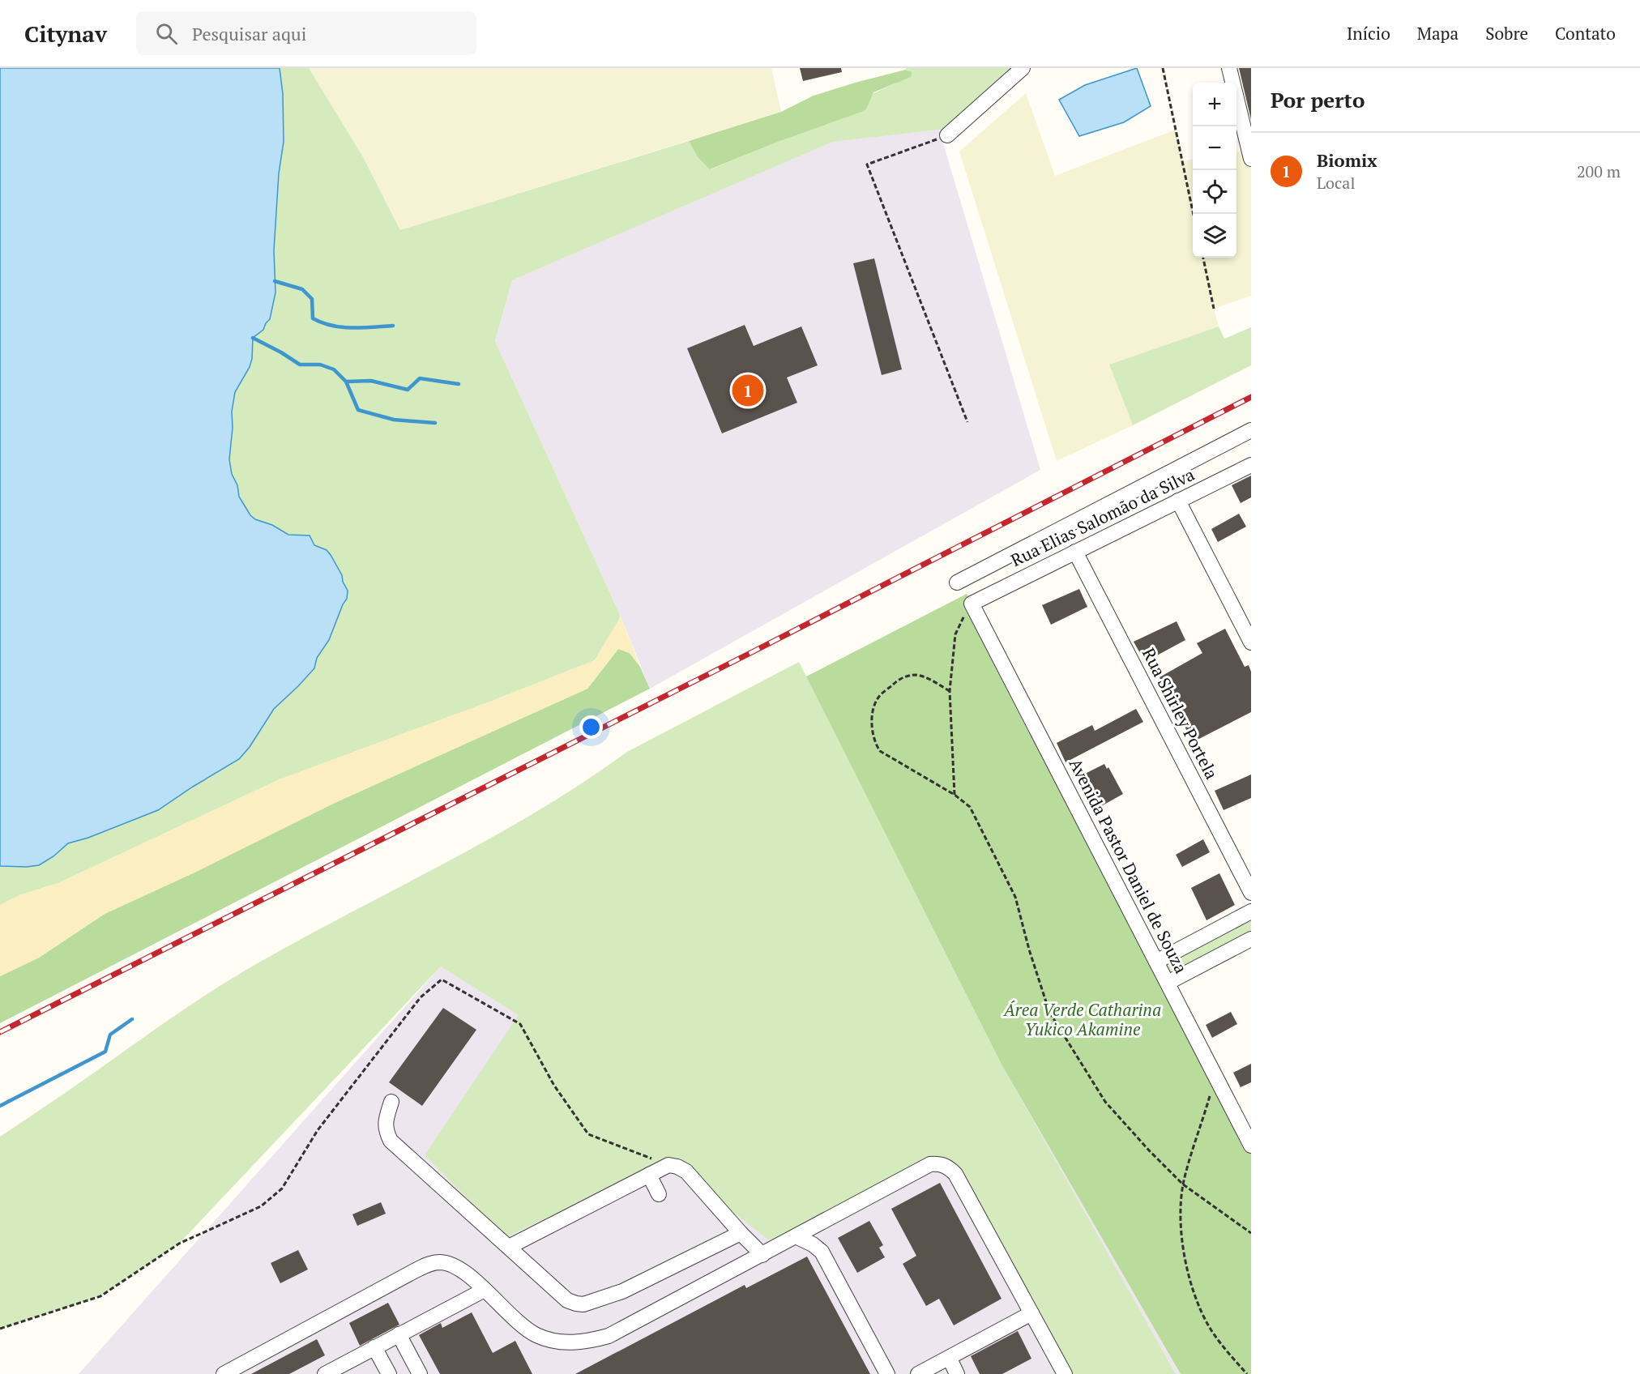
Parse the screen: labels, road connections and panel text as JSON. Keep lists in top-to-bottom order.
{
  "streets": {
    "street": ["Rua Elias Salomão da Silva", "Rua Shirley Portela", "Avenida Pastor Daniel de Souza"]
  },
  "crossings": [
    ["Rua Elias Salomão da Silva", "Rua Shirley Portela"],
    ["Rua Elias Salomão da Silva", "Avenida Pastor Daniel de Souza"]
  ],
  "parks": ["Área Verde Catharina Yukico Akamine"],
  "page": {
    "header": "Citynav",
    "search": "Pesquisar aqui",
    "nav": [
      "Início",
      "Mapa",
      "Sobre",
      "Contato"
    ],
    "heading": "Por perto",
    "map_buttons": ["+", "−"],
    "list": [
      {
        "mark": "1",
        "name": "Biomix",
        "note": "Local",
        "value": "200 m"
      }
    ],
    "pins": "1"
  }
}
